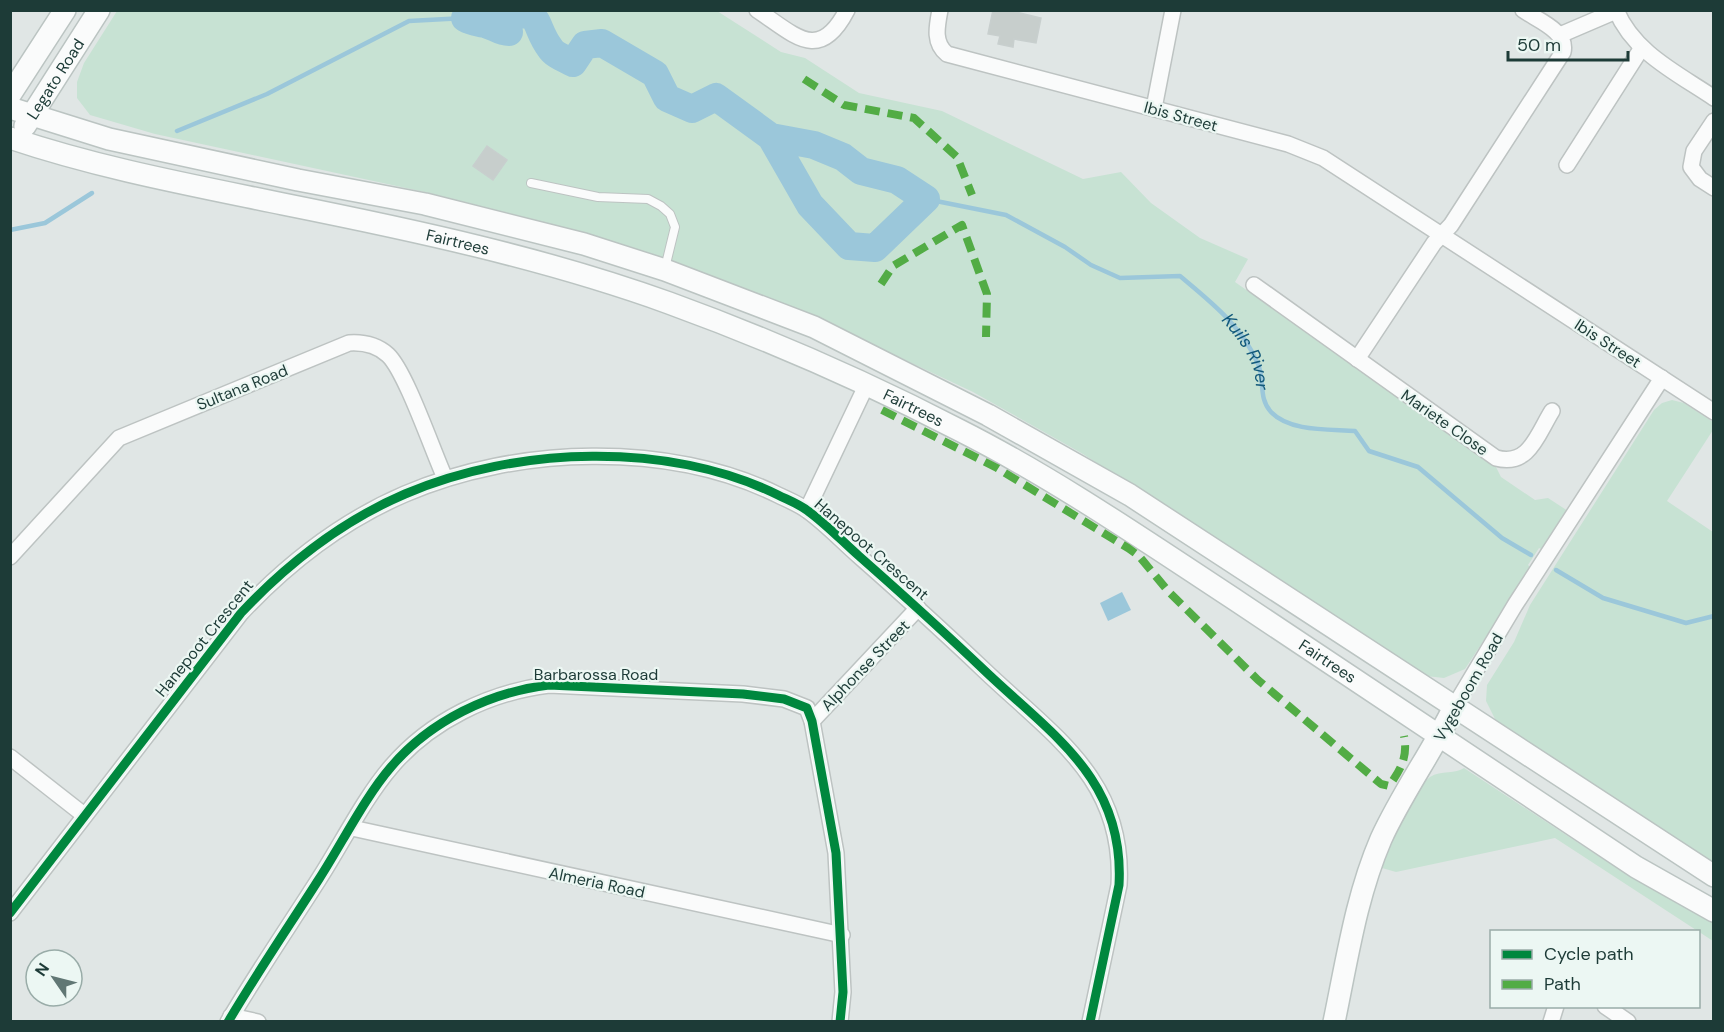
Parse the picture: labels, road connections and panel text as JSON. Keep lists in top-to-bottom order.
{
  "streets": {
    "main road": ["Legato Road", "Fairtrees", "Vygeboom Road"],
    "street": [
      "Ibis Street",
      "Sultana Road",
      "Mariete Close",
      "Hanepoot Crescent",
      "Alphonse Street",
      "Barbarossa Road",
      "Almeria Road"
    ]
  },
  "crossings": [
    ["Legato Road", "Fairtrees"],
    ["Ibis Street", "Vygeboom Road"],
    ["Fairtrees", "Vygeboom Road"],
    ["Sultana Road", "Hanepoot Crescent"],
    ["Hanepoot Crescent", "Alphonse Street"],
    ["Alphonse Street", "Barbarossa Road"],
    ["Barbarossa Road", "Almeria Road"]
  ],
  "water": ["Kuils River"],
  "legend": ["Cycle path", "Path"],
  "scale_bar": "50 m",
  "north": "top left"
}
